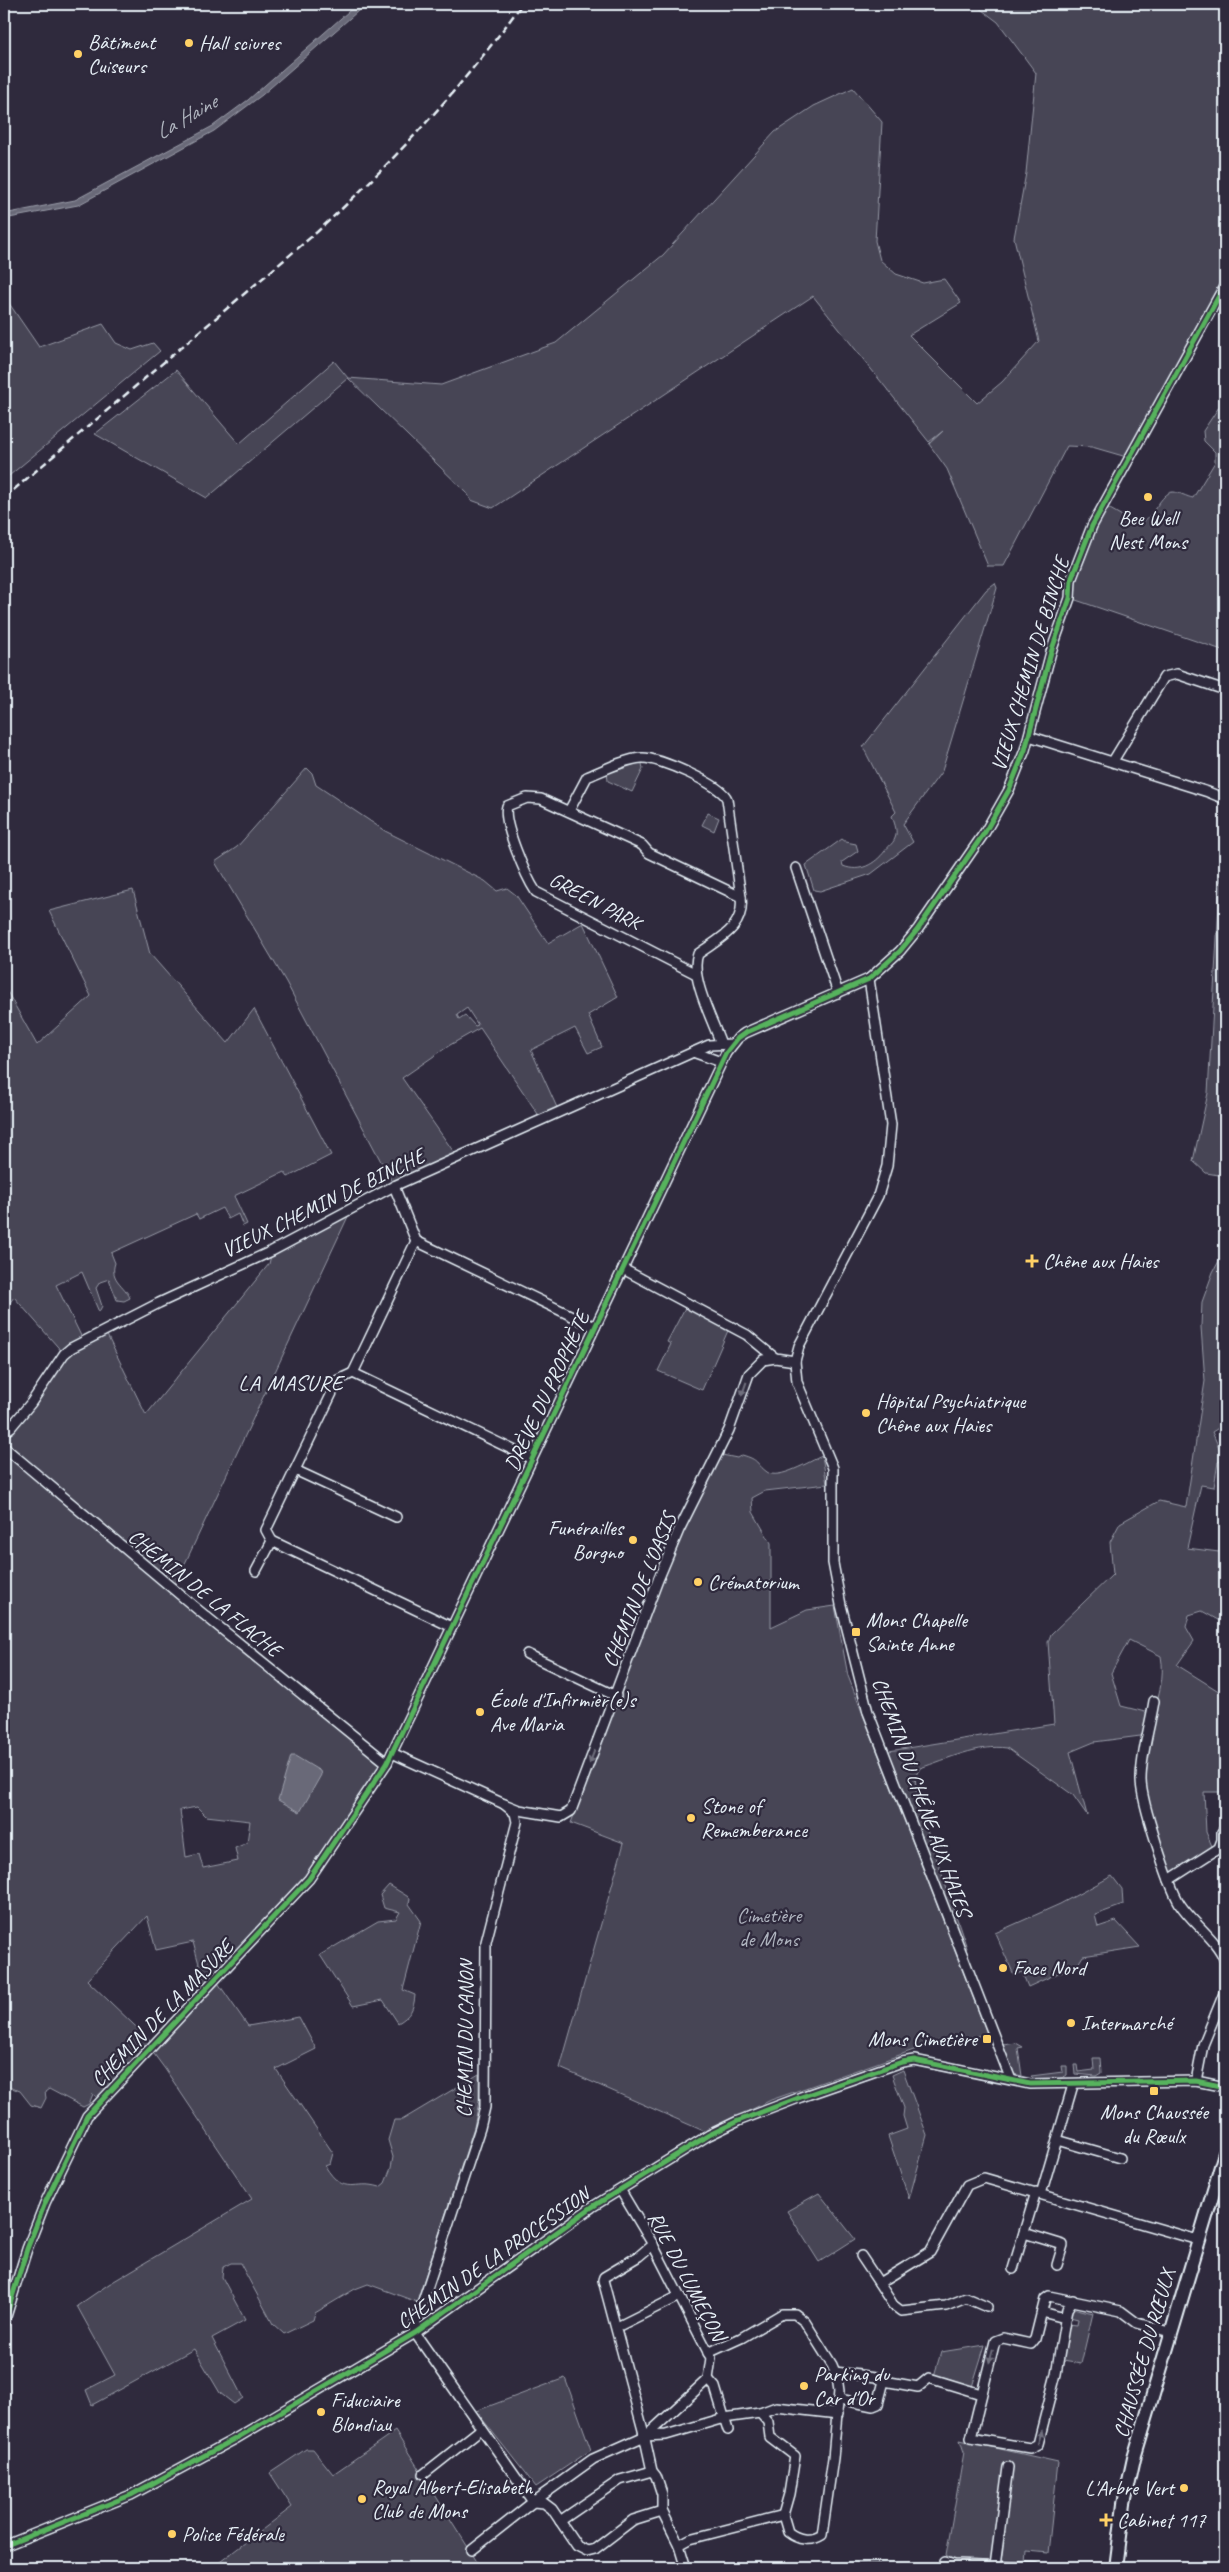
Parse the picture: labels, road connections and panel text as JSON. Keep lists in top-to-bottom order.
{
  "streets": {
    "main road": ["CHAUSSÉE DU RŒULX"],
    "street": [
      "VIEUX CHEMIN DE BINCHE",
      "GREEN PARK",
      "DRÈVE DU PROPHÈTE",
      "CHEMIN DE L'OASIS",
      "CHEMIN DE LA FLACHE",
      "CHEMIN DU CHÊNE AUX HAIES",
      "CHEMIN DE LA MASURE",
      "CHEMIN DU CANON",
      "CHEMIN DE LA PROCESSION",
      "RUE DU LUMEÇON"
    ]
  },
  "crossings": [
    ["VIEUX CHEMIN DE BINCHE", "DRÈVE DU PROPHÈTE"],
    ["DRÈVE DU PROPHÈTE", "CHEMIN DE L'OASIS"],
    ["DRÈVE DU PROPHÈTE", "CHEMIN DE LA MASURE"],
    ["CHEMIN DE L'OASIS", "CHEMIN DE LA MASURE"],
    ["CHEMIN DE L'OASIS", "CHEMIN DU CANON"],
    ["CHEMIN DE LA FLACHE", "CHEMIN DE LA MASURE"],
    ["CHEMIN DU CHÊNE AUX HAIES", "CHEMIN DE LA PROCESSION"],
    ["CHEMIN DU CANON", "CHEMIN DE LA PROCESSION"],
    ["CHEMIN DE LA PROCESSION", "RUE DU LUMEÇON"]
  ],
  "one_way": ["CHEMIN DE L'OASIS"],
  "districts": ["LA MASURE"],
  "water": ["La Haine"],
  "parks": ["Cimetière de Mons"],
  "places": {
    "other": [
      "Hall sciures",
      "Bâtiment Cuiseurs",
      "Bee Well Nest Mons",
      "Hôpital Psychiatrique Chêne aux Haies",
      "Funérailles Borgno",
      "Crématorium",
      "École d'Infirmièr(e)s Ave Maria",
      "Stone of Rememberance",
      "Face Nord",
      "Intermarché",
      "Parking du Car d'Or",
      "Fiduciaire Blondiau",
      "L'Arbre Vert",
      "Royal Albert-Elisabeth Club de Mons",
      "Police Fédérale"
    ],
    "health": ["Chêne aux Haies", "Cabinet 117"],
    "transit": ["Mons Chapelle Sainte Anne", "Mons Cimetière", "Mons Chaussée du Rœulx"]
  }
}
